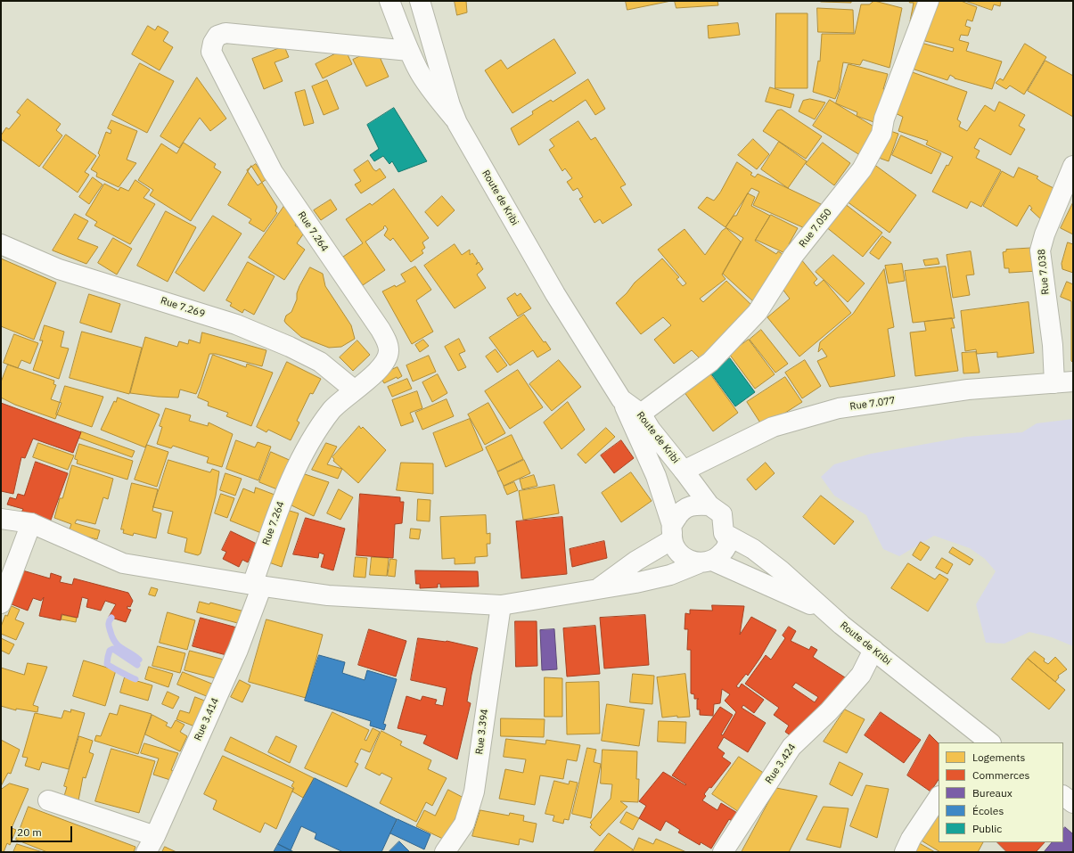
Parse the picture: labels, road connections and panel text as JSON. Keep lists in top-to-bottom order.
{
  "streets": {
    "street": [
      "Route de Kribi",
      "Rue 7.050",
      "Rue 7.264",
      "Rue 7.038",
      "Rue 7.269",
      "Rue 7.077",
      "Rue 3.414",
      "Rue 3.394",
      "Rue 3.424"
    ]
  },
  "crossings": [
    ["Route de Kribi", "Rue 7.050"],
    ["Route de Kribi", "Rue 7.077"],
    ["Route de Kribi", "Rue 3.424"],
    ["Rue 7.264", "Rue 7.269"],
    ["Rue 7.264", "Rue 3.414"],
    ["Rue 7.038", "Rue 7.077"]
  ],
  "legend": [
    "Logements",
    "Commerces",
    "Bureaux",
    "Écoles",
    "Public"
  ],
  "scale_bar": "20 m"
}
